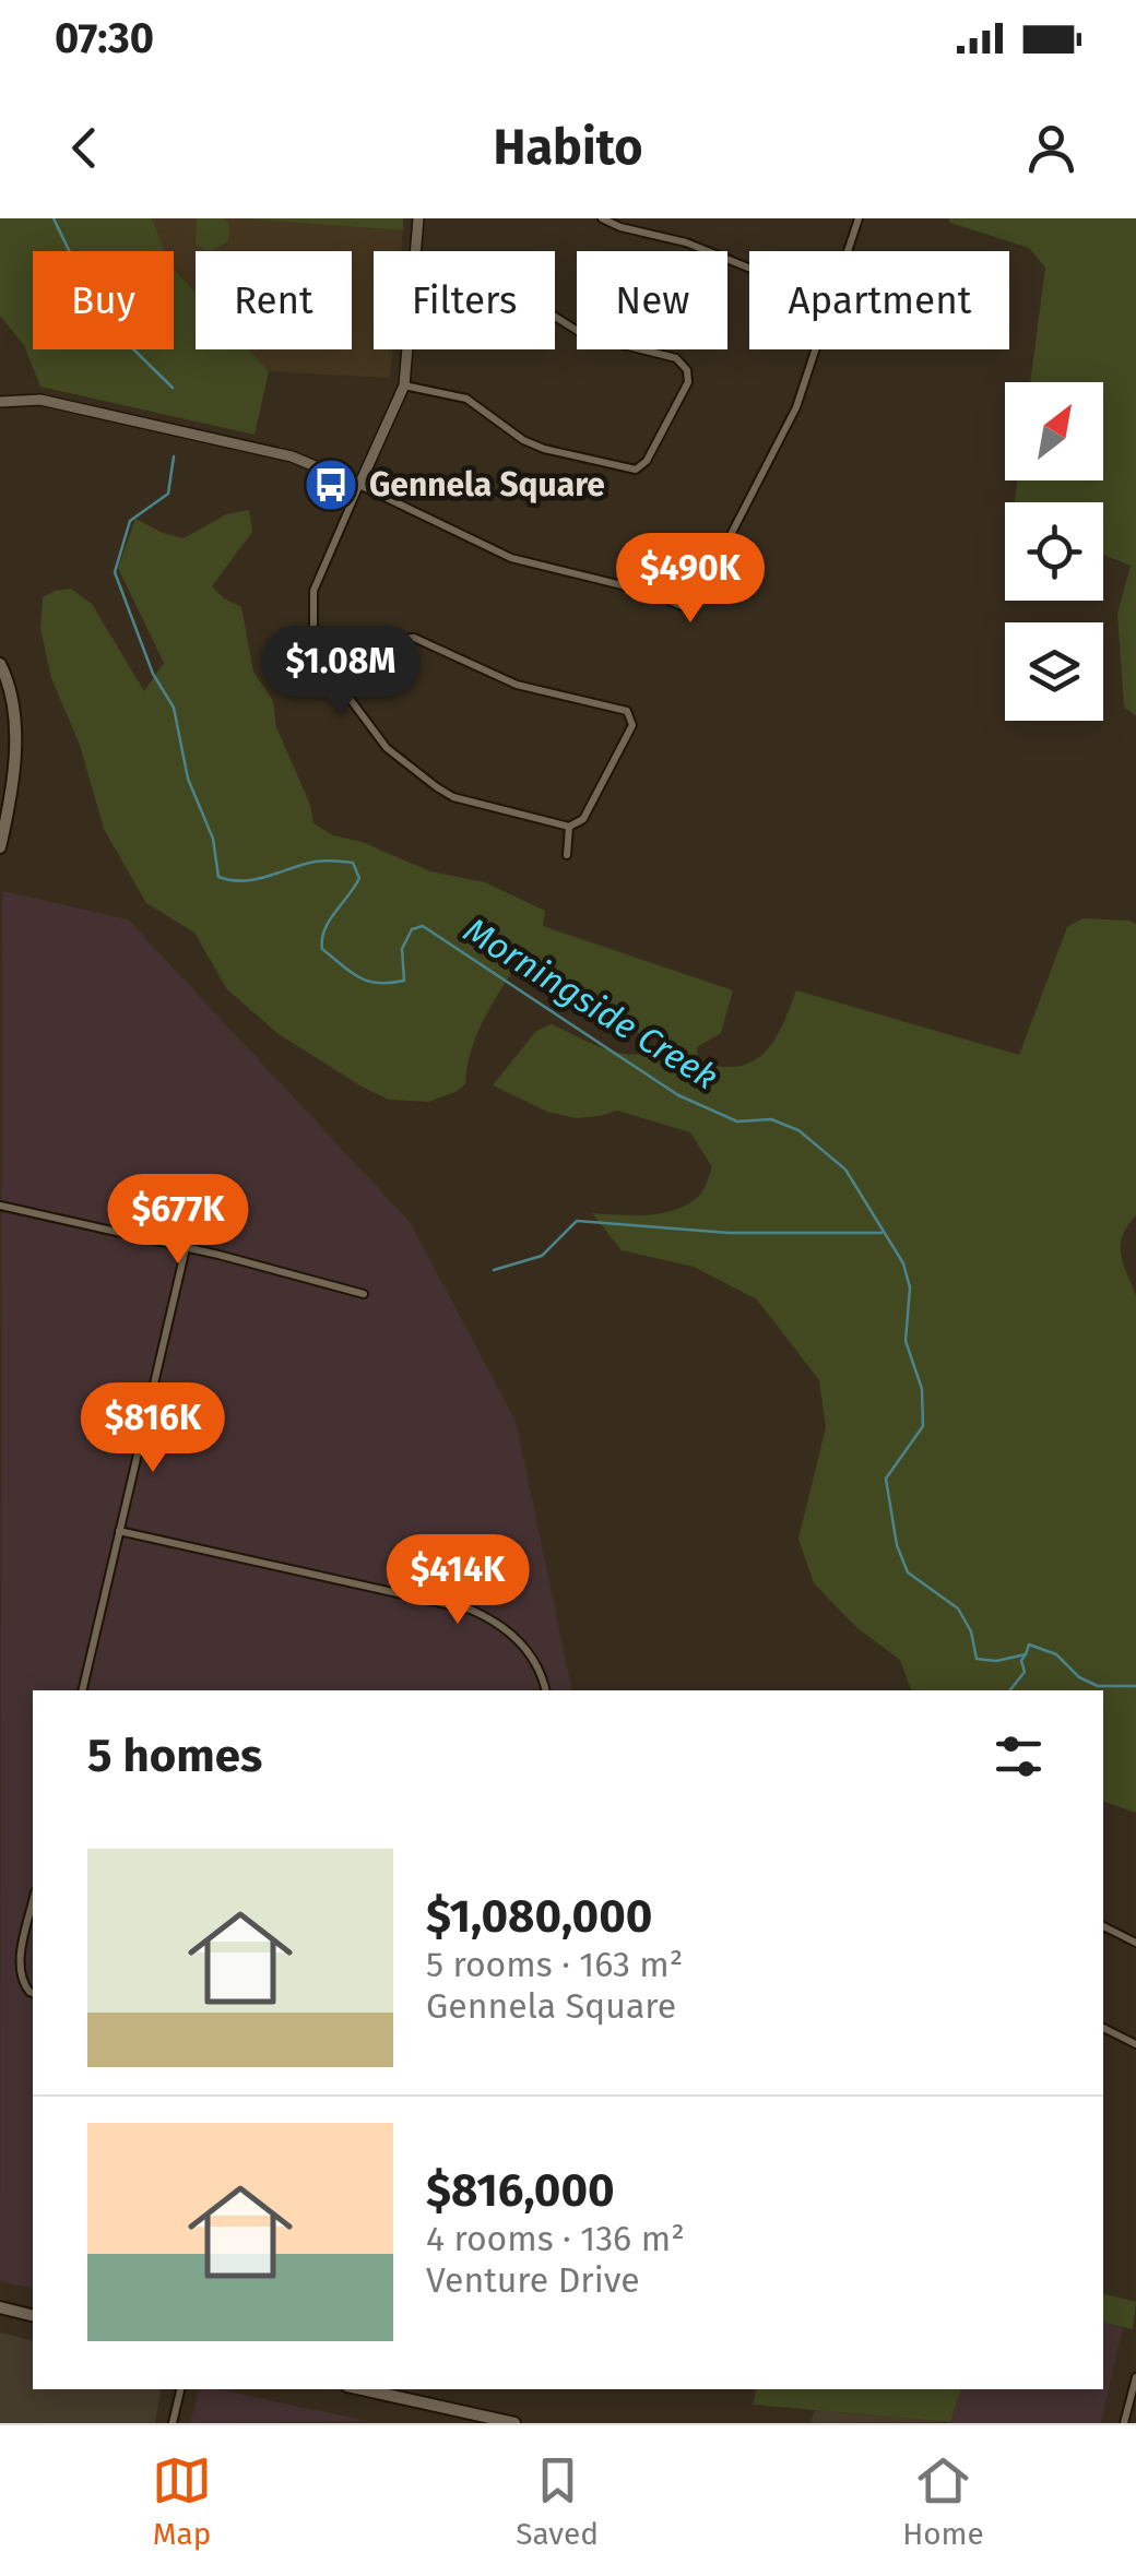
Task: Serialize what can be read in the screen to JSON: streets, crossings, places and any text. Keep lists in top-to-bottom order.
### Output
{
  "water": ["Morningside Creek"],
  "places": {
    "bus stop": ["Gennela Square"]
  },
  "north": "top right",
  "page": {
    "status": "07:30",
    "header": "Habito",
    "chip": [
      "Buy",
      "Rent",
      "Filters",
      "New",
      "Apartment"
    ],
    "price": [
      "$490K",
      "$1.08M",
      "$677K",
      "$816K",
      "$414K"
    ],
    "heading": "5 homes",
    "list": [
      {
        "name": "$1,080,000",
        "note": "5 rooms · 163 m² · Gennela Square"
      },
      {
        "name": "$816,000",
        "note": "4 rooms · 136 m² · Venture Drive"
      }
    ],
    "tabs": ["Map", "Saved", "Home"]
  }
}
